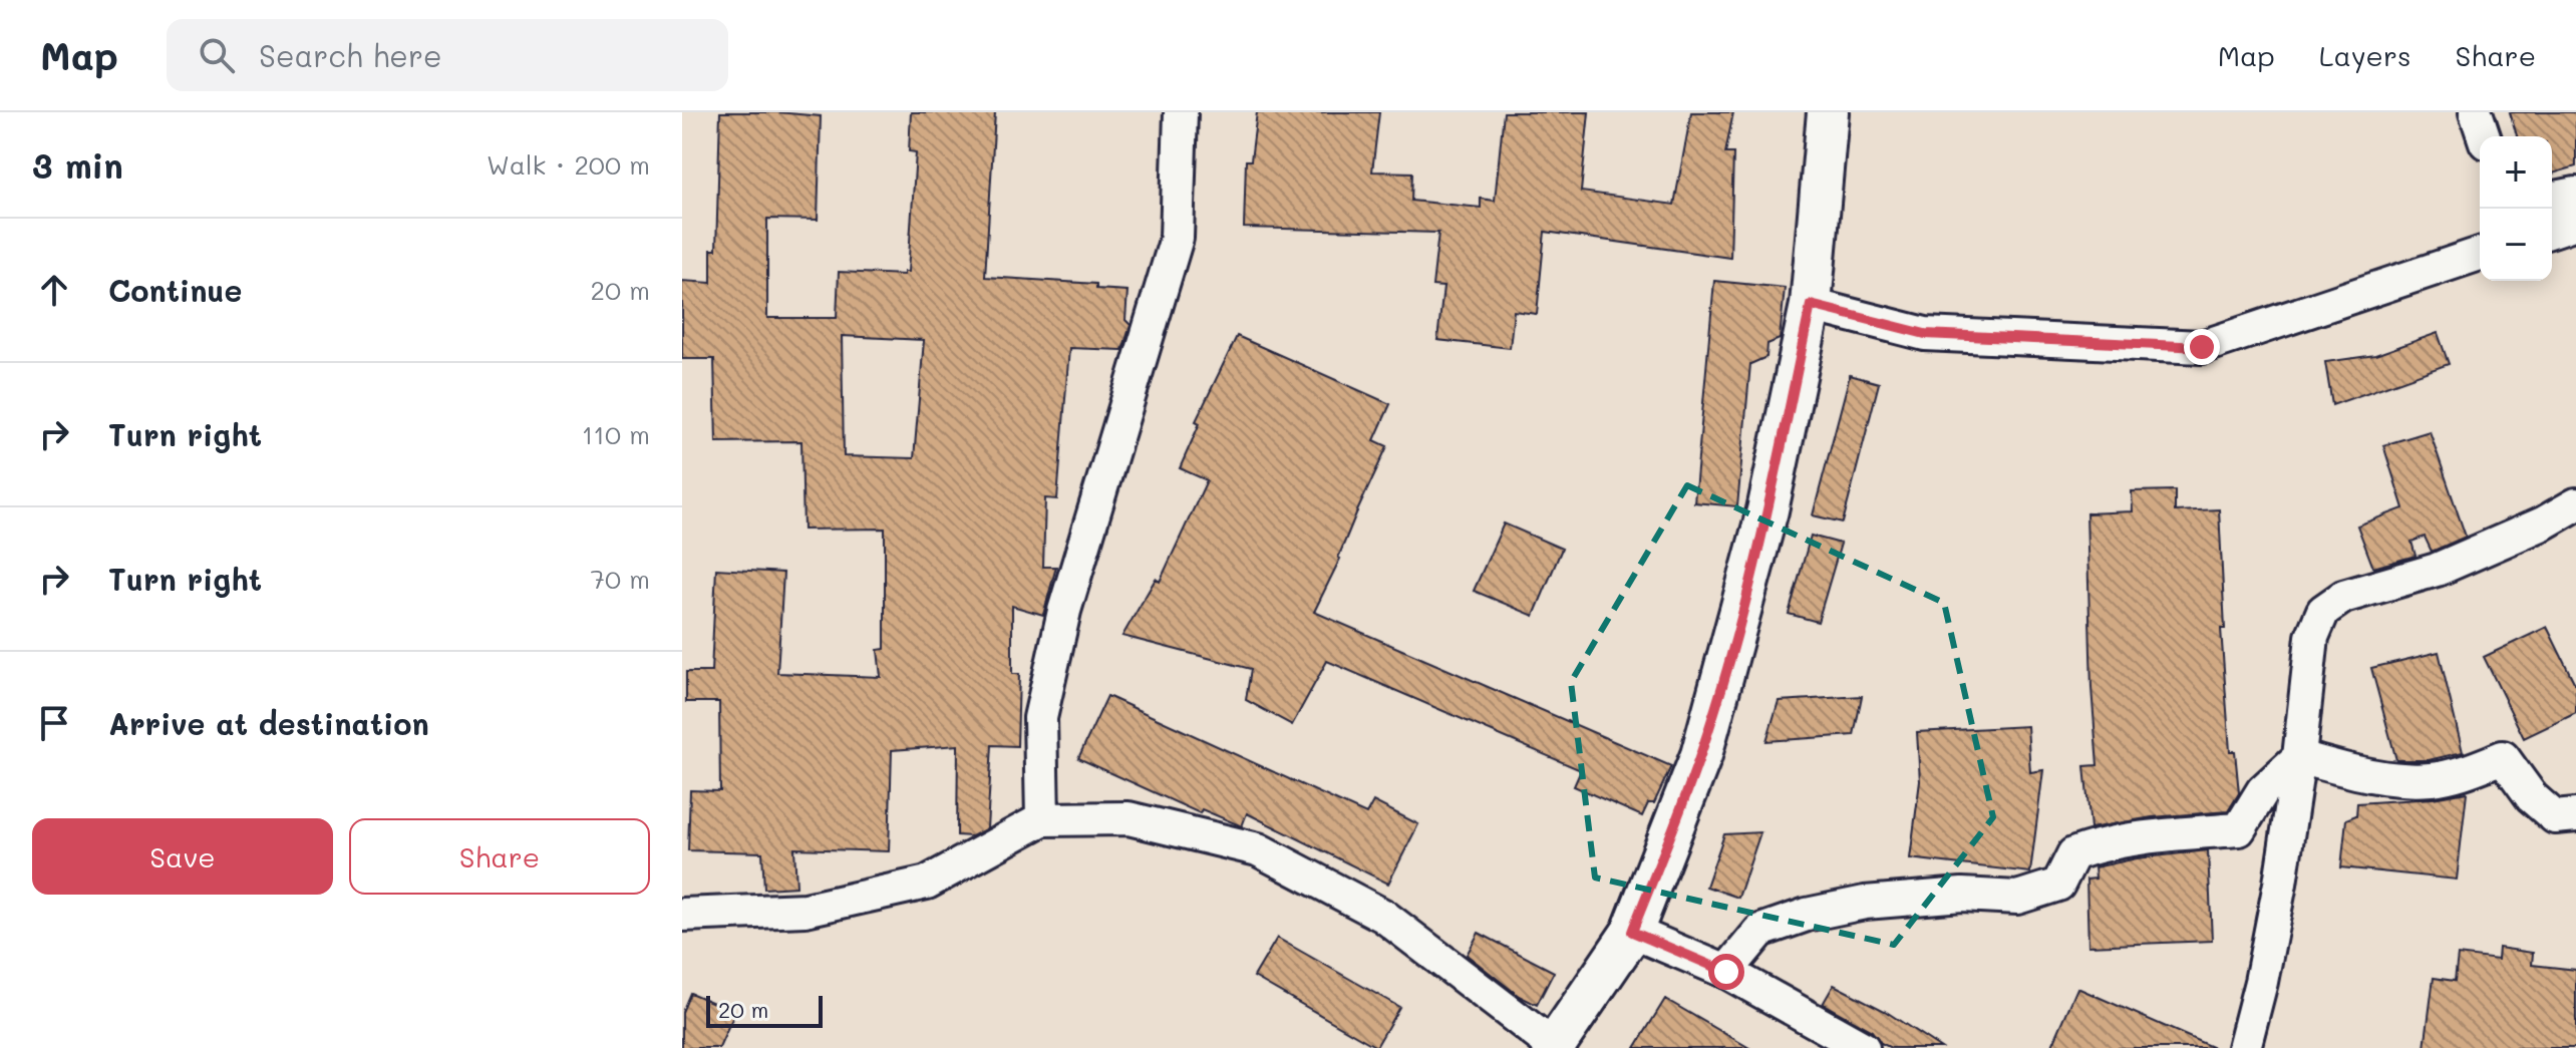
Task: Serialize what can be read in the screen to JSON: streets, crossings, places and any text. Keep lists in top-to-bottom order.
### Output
{
  "scale_bar": "20 m",
  "page": {
    "header": "Map",
    "search": "Search here",
    "nav": ["Map", "Layers", "Share"],
    "heading": ["3 min", "Walk · 200 m"],
    "map_buttons": ["+", "−"],
    "list": [
      ["Continue", "20 m"],
      ["Turn right", "110 m"],
      ["Turn right", "70 m"],
      "Arrive at destination"
    ],
    "buttons": ["Save", "Share"],
    "scale": "20 m"
  }
}
